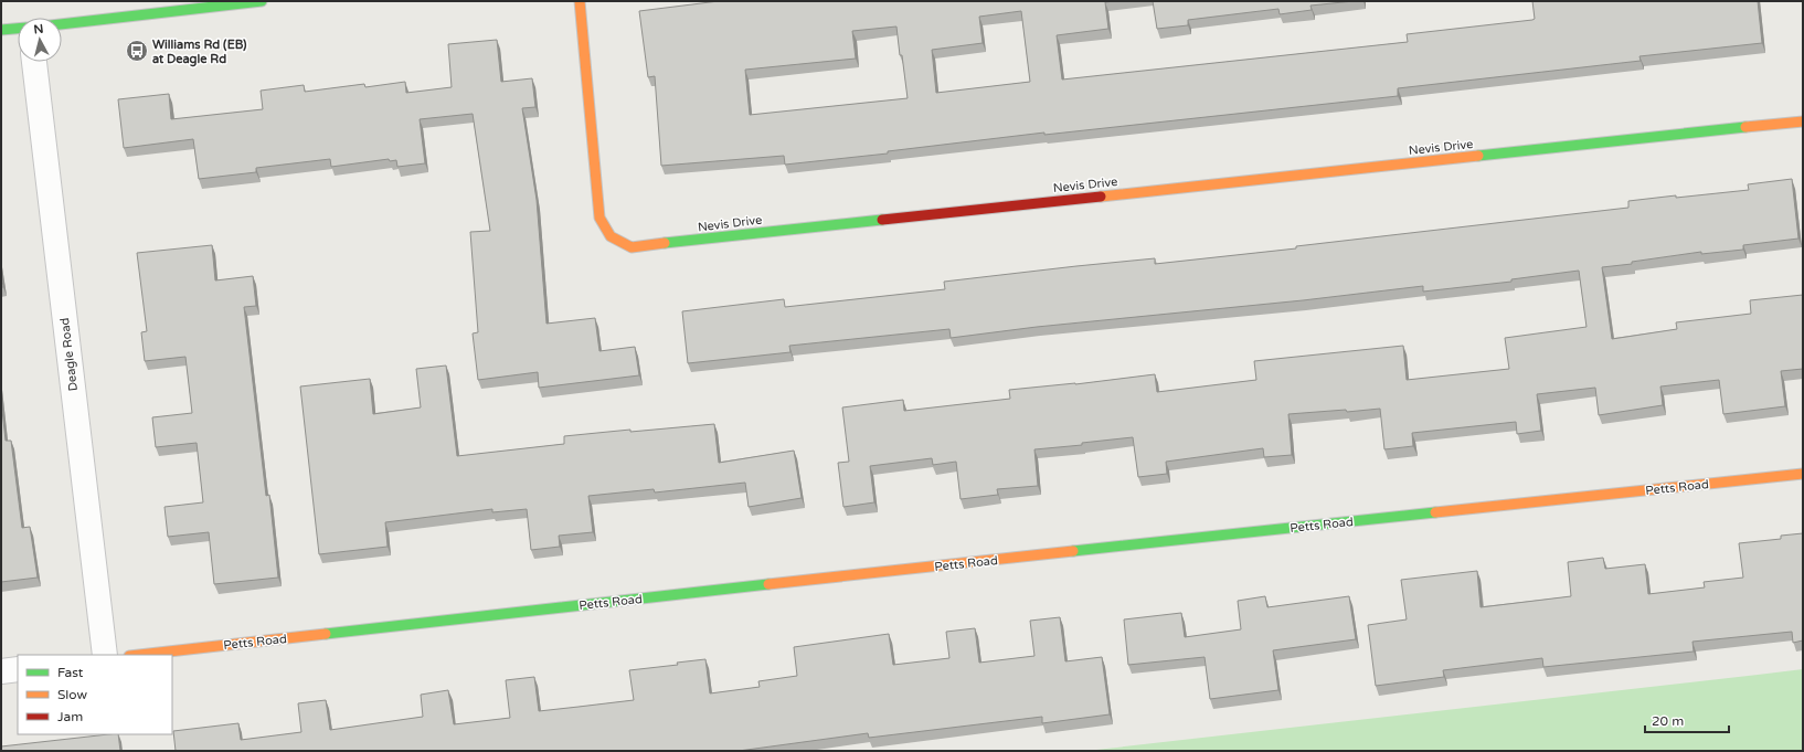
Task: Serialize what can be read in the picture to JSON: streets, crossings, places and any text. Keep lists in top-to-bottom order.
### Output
{
  "streets": {
    "street": ["Nevis Drive", "Deagle Road", "Petts Road"]
  },
  "places": {
    "bus stop": ["Williams Rd (EB) at Deagle Rd"]
  },
  "legend": ["Fast", "Slow", "Jam"],
  "scale_bar": "20 m",
  "north": "top"
}
